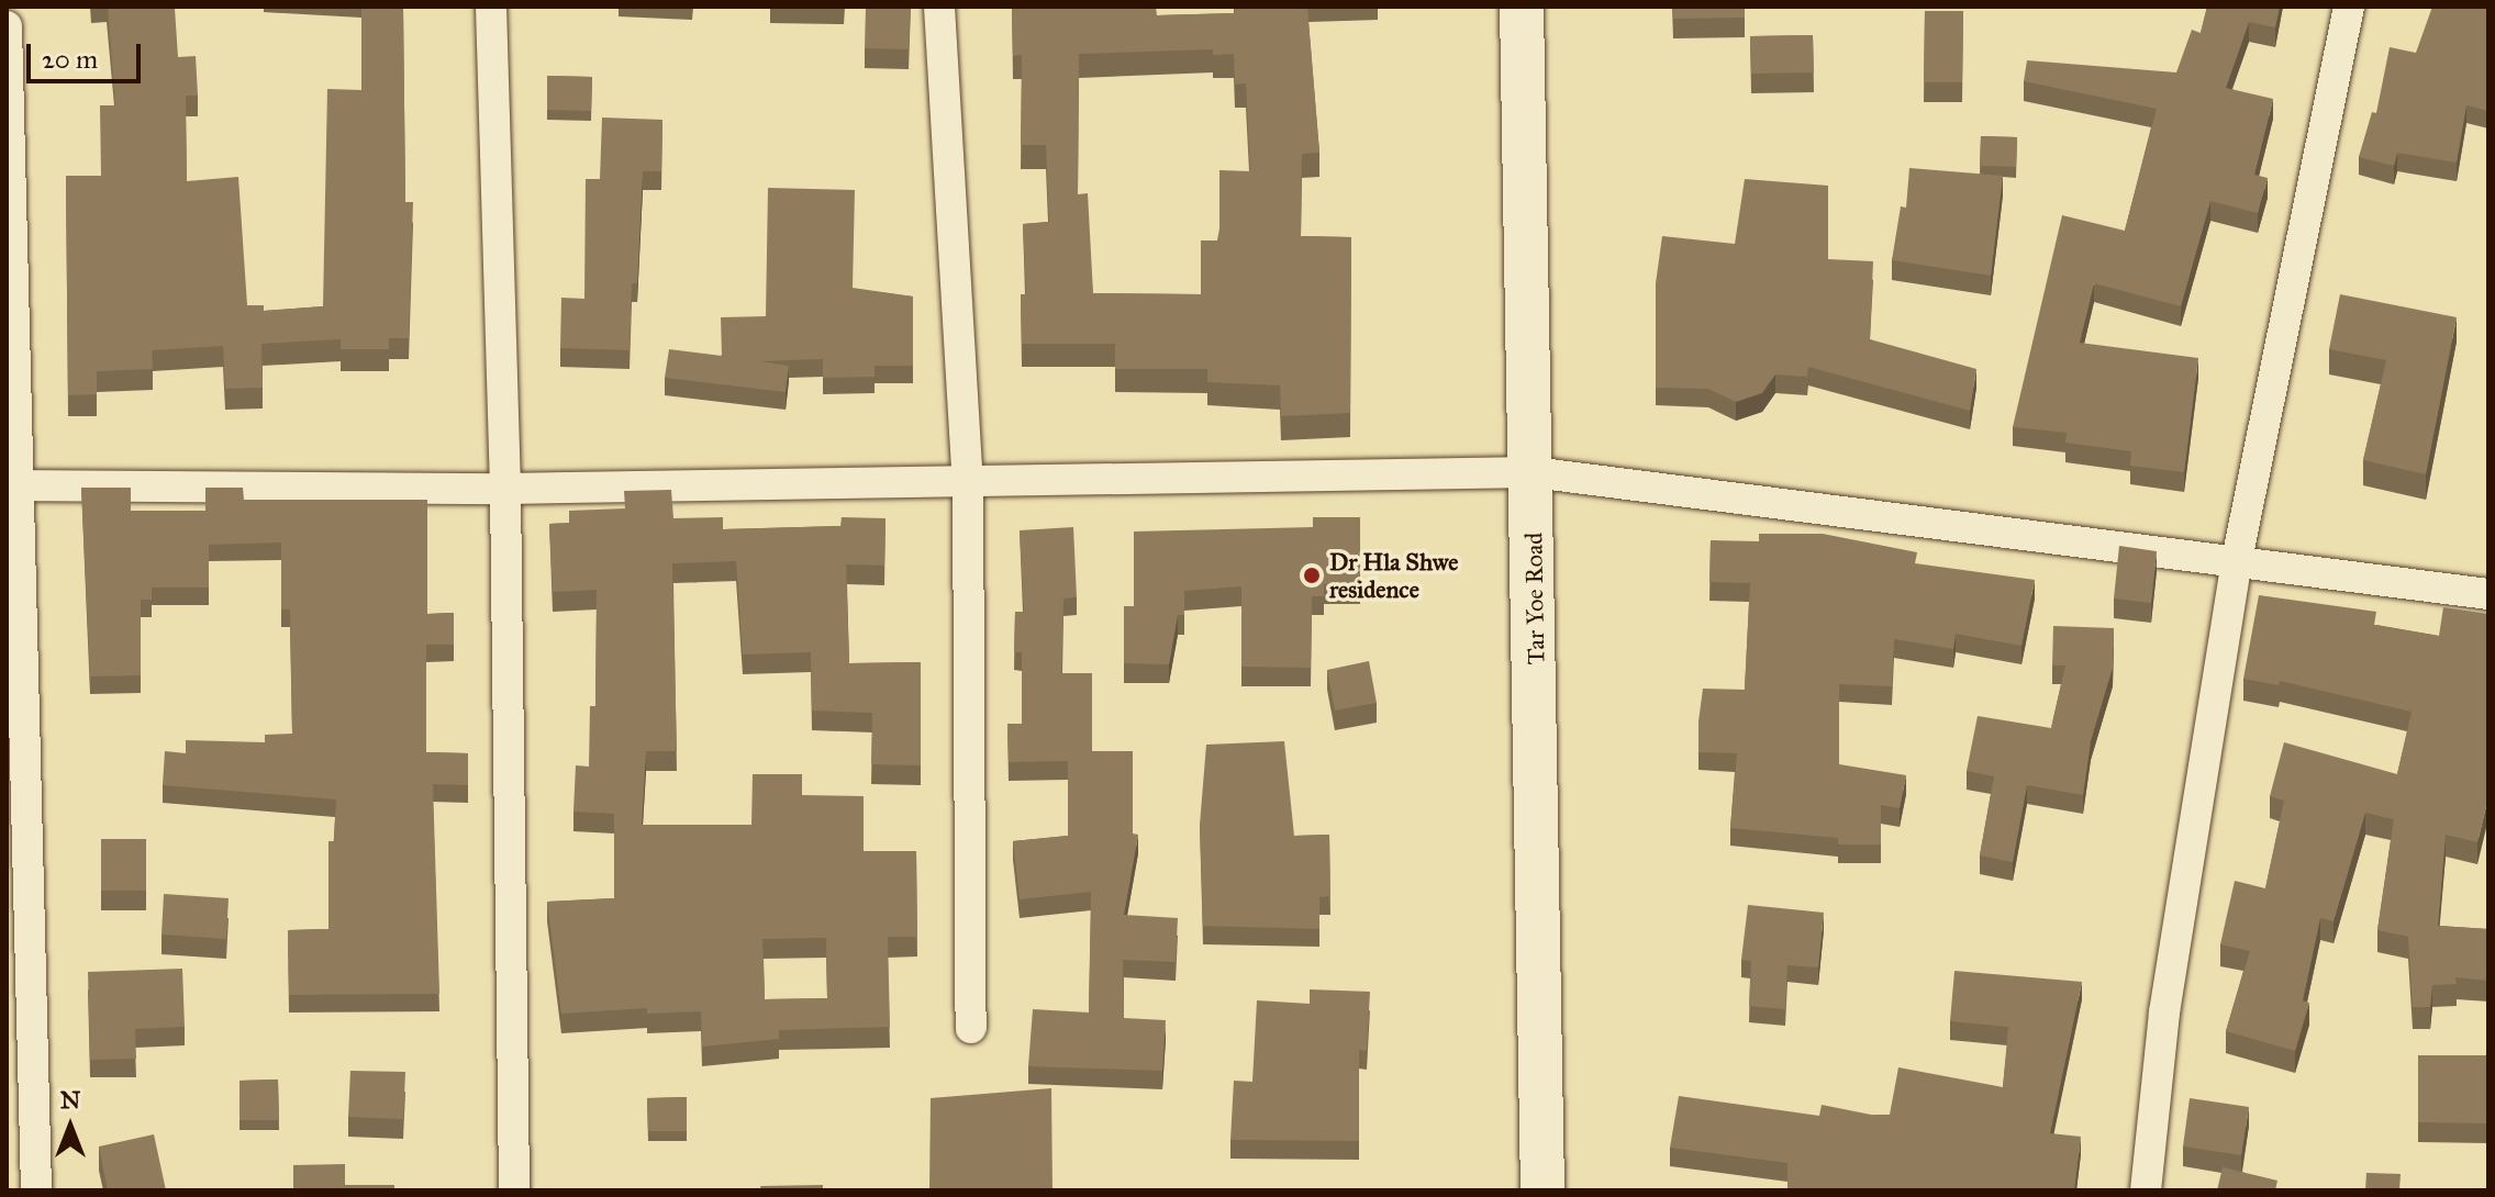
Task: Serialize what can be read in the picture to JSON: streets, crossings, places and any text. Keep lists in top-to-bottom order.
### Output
{
  "streets": {
    "main road": ["Tar Yoe Road"]
  },
  "places": ["Dr Hla Shwe residence"],
  "scale_bar": "20 m",
  "north": "top"
}
